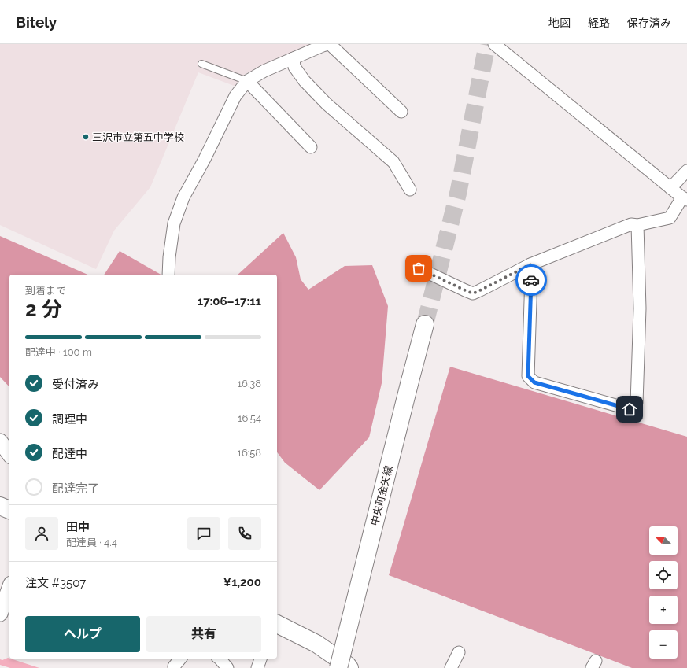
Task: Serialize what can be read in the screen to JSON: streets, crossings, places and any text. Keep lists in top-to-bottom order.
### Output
{
  "streets": {
    "main road": ["中央町金矢線"]
  },
  "places": ["三沢市立第五中学校"],
  "north": "top left",
  "page": {
    "header": "Bitely",
    "nav": ["地図", "経路", "保存済み"],
    "heading": ["2 分", "到着まで", "17:06–17:11"],
    "panel": [
      "田中",
      "配達員 · 4.4",
      "注文 #3507",
      "¥1,200"
    ],
    "bar": "配達中 · 100 m",
    "list": [
      ["受付済み", "16:38"],
      ["調理中", "16:54"],
      ["配達中", "16:58"],
      "配達完了"
    ],
    "map_buttons": ["+", "−"],
    "buttons": ["ヘルプ", "共有"]
  }
}
